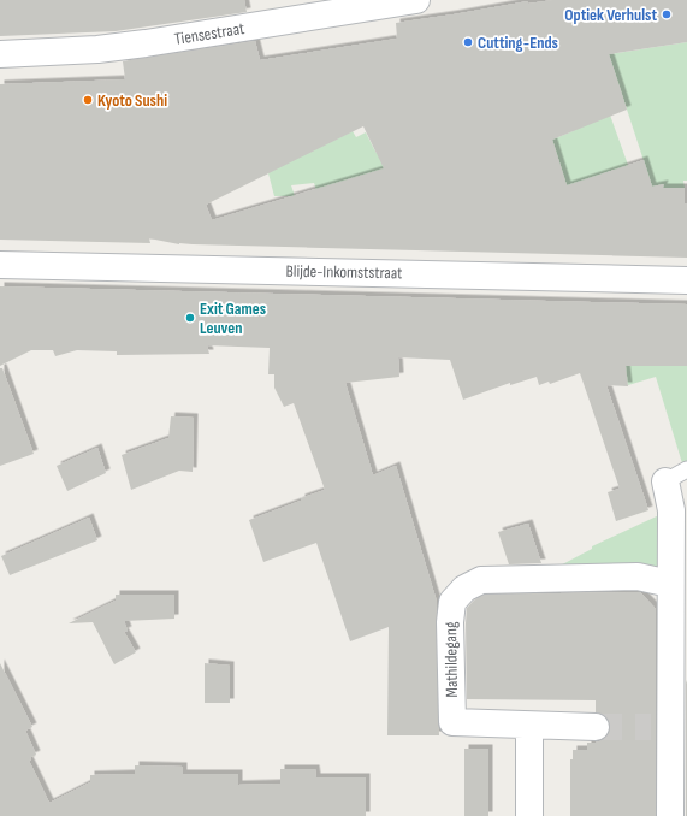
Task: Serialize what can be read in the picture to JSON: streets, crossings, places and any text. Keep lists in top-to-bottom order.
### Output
{
  "streets": {
    "street": ["Tiensestraat", "Blijde-Inkomststraat", "Mathildegang"]
  },
  "places": [
    "Optiek Verhulst",
    "Cutting-Ends",
    "Kyoto Sushi",
    "Exit Games Leuven"
  ]
}
